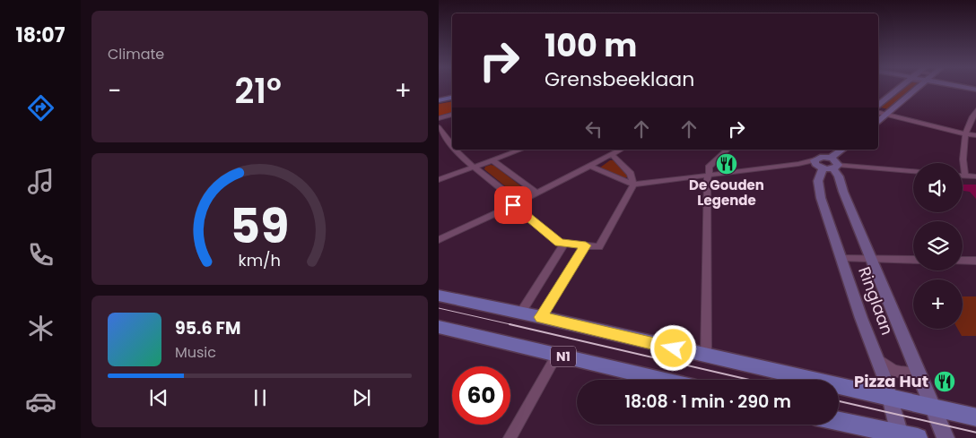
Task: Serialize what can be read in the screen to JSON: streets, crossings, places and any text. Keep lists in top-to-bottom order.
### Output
{
  "streets": {
    "main road": ["N1"],
    "street": ["Ringlaan"]
  },
  "places": {
    "restaurant": ["De Gouden Legende", "Pizza Hut"]
  },
  "page": {
    "tabs": "18:07",
    "tile": "Climate",
    "turn": ["100 m", "Grensbeeklaan"],
    "heat": ["−", "21°", "+"],
    "map_buttons": "+",
    "song": ["95.6 FM", "Music"],
    "limit": "60",
    "trip": "18:08 · 1 min · 290 m",
    "gauge": ["59", "km/h"]
  }
}
